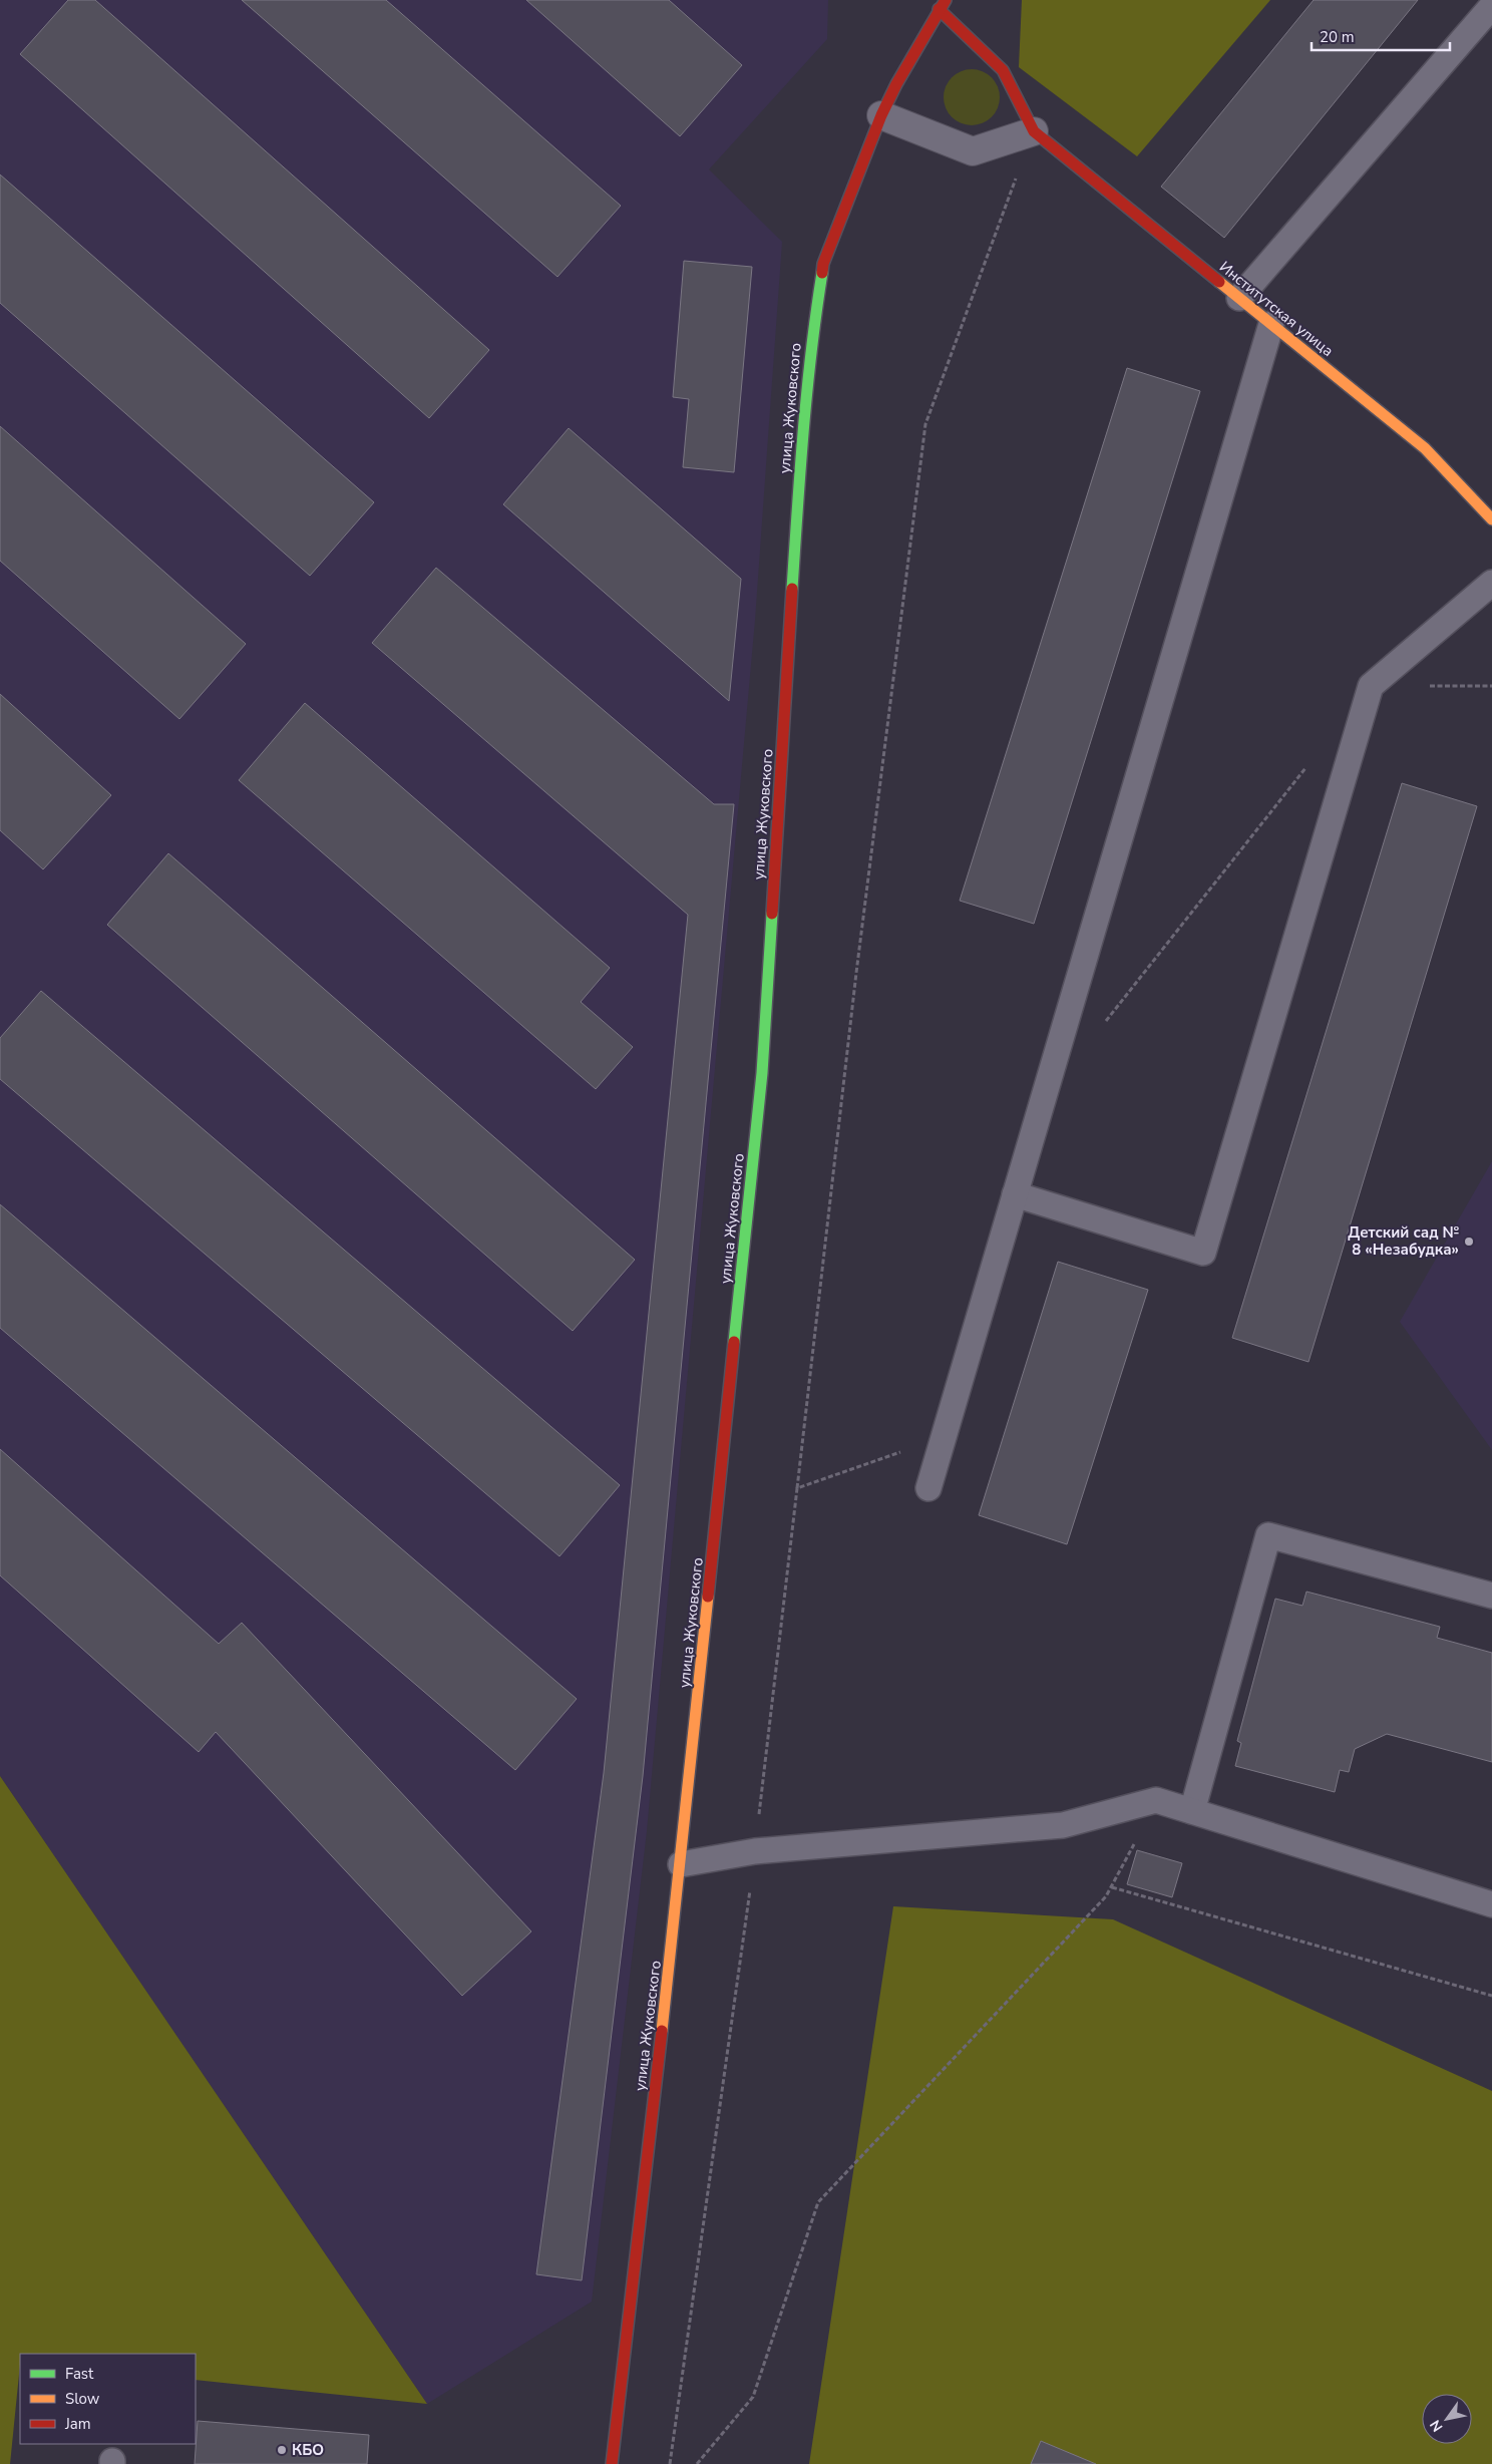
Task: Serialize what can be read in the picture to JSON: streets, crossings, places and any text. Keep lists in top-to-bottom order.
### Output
{
  "streets": {
    "street": ["Институтская улица", "улица Жуковского"]
  },
  "places": ["Детский сад № 8 «Незабудка»", "КБО"],
  "legend": ["Fast", "Slow", "Jam"],
  "scale_bar": "20 m",
  "north": "bottom left"
}
